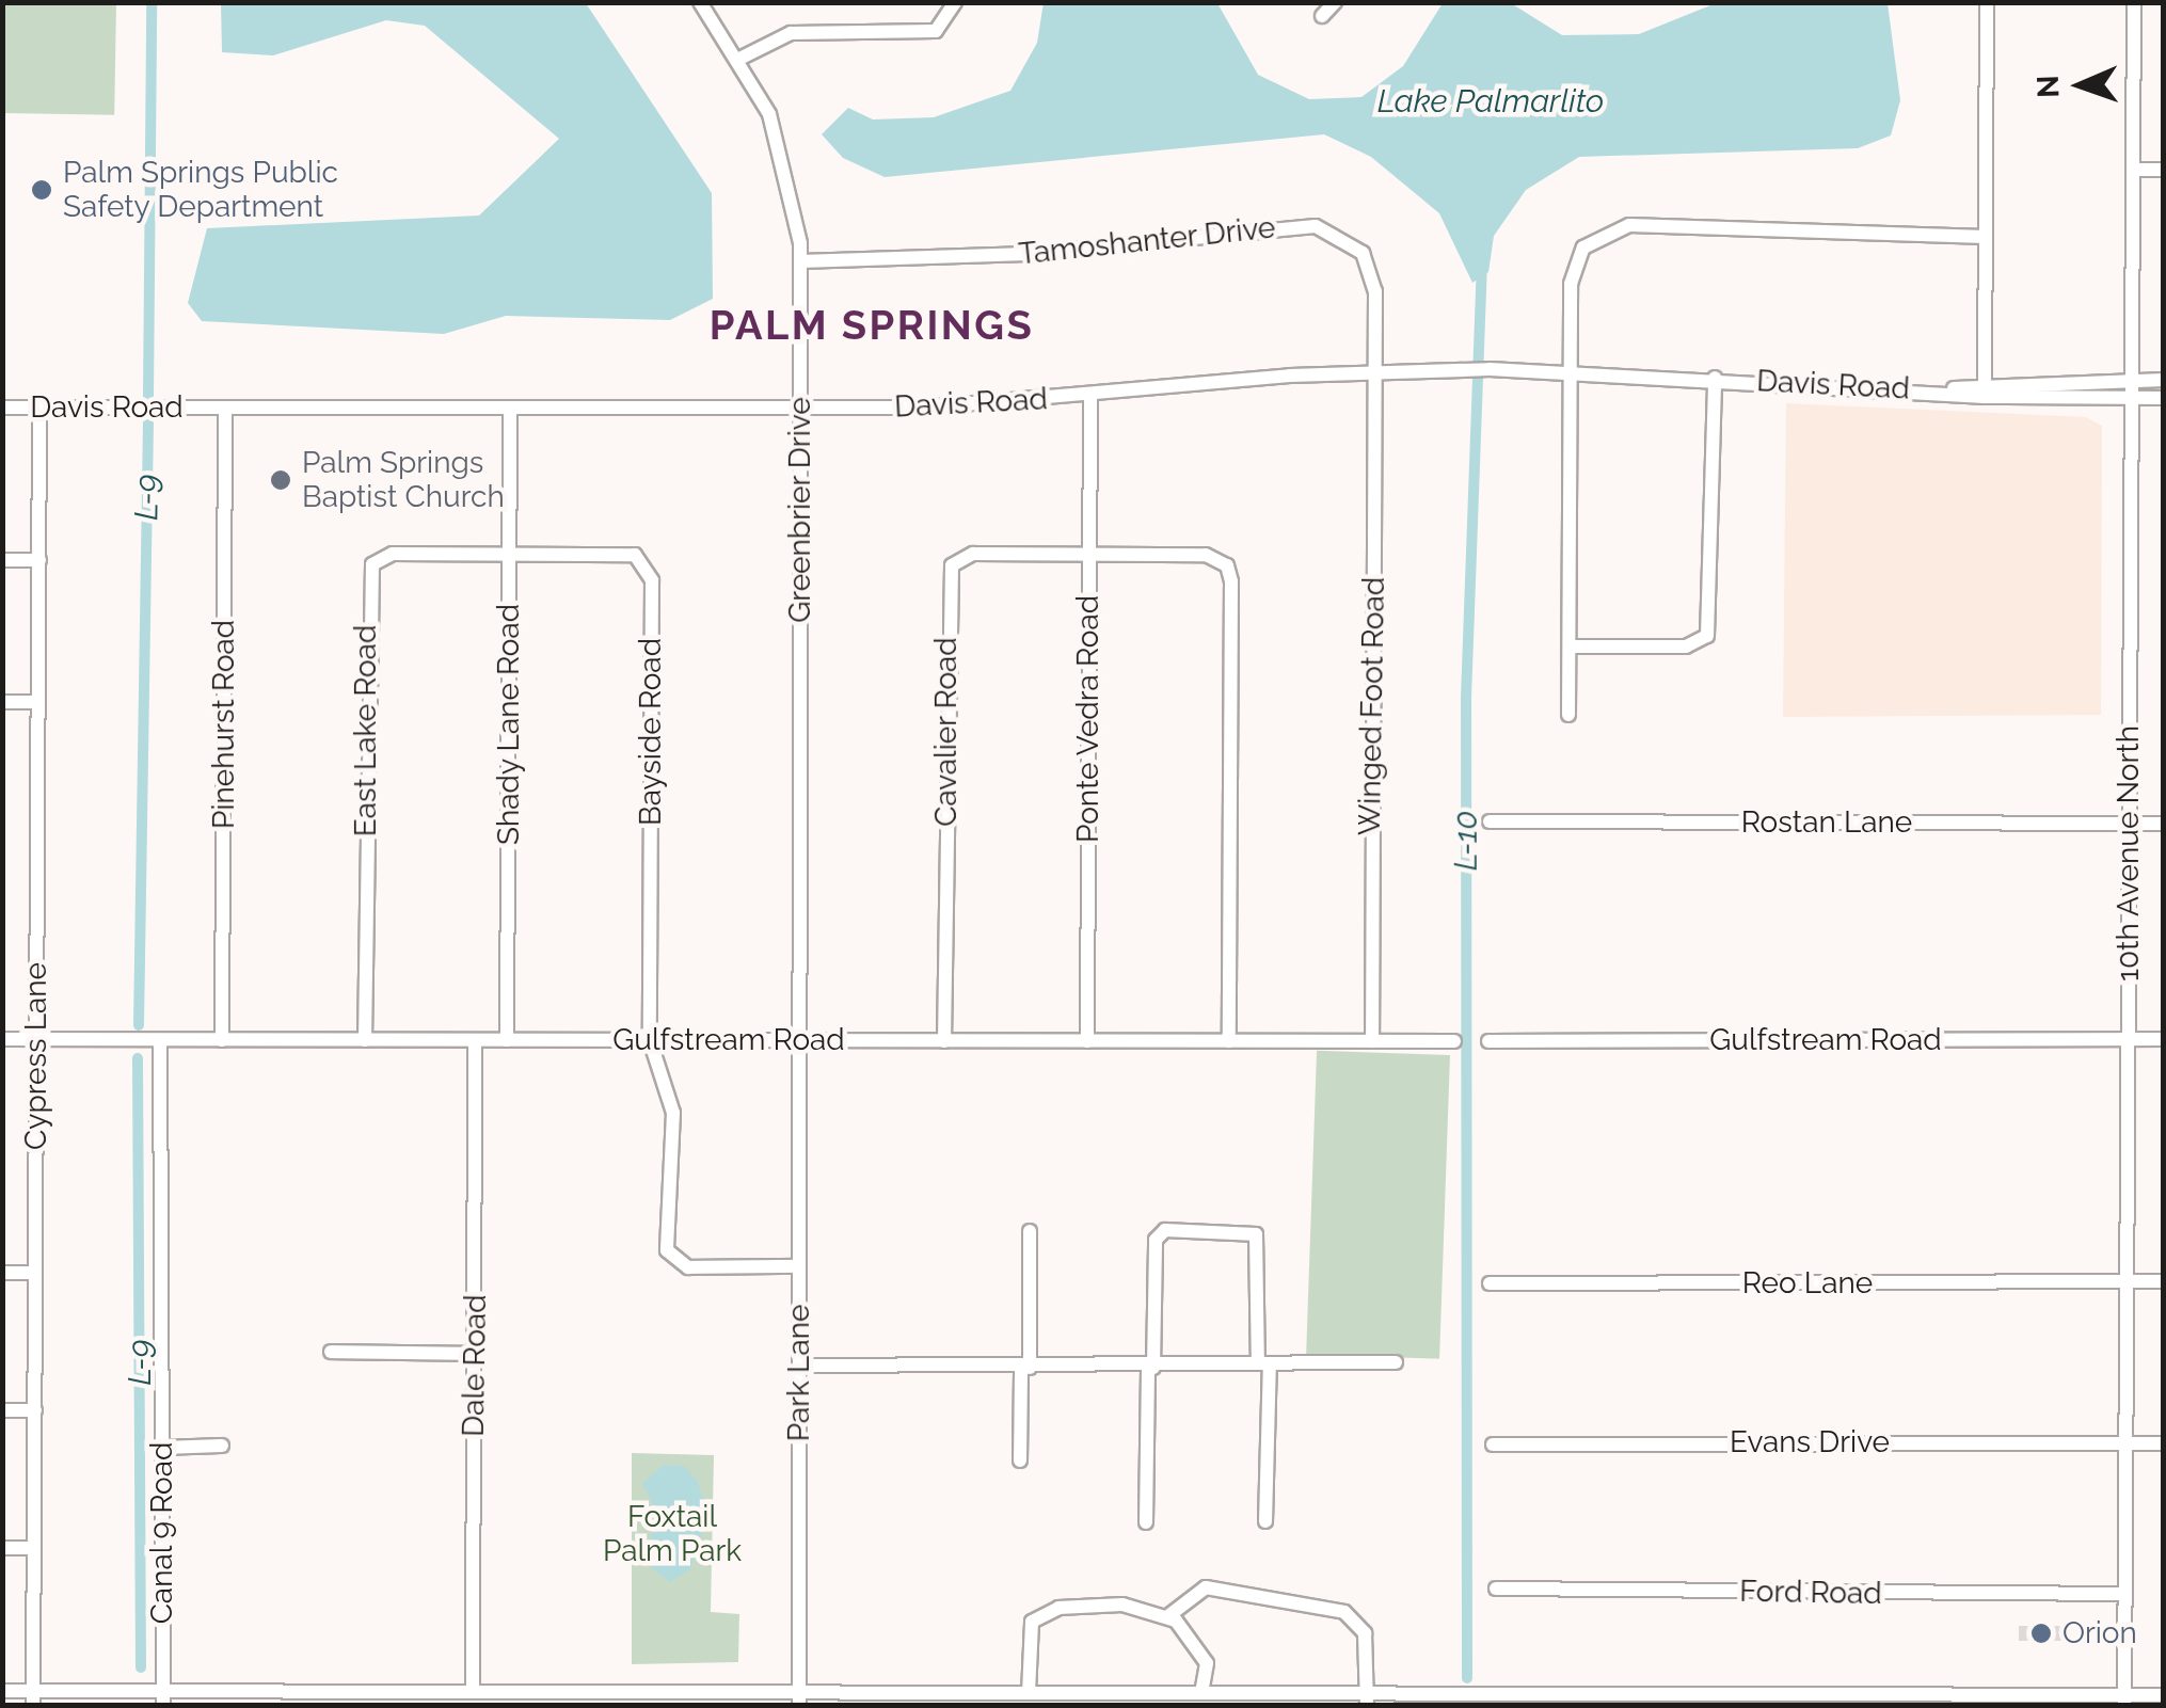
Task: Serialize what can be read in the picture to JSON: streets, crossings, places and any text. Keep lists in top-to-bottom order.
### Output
{
  "streets": {
    "street": [
      "Tamoshanter Drive",
      "Davis Road",
      "Greenbrier Drive",
      "Winged Foot Road",
      "Ponte Vedra Road",
      "Pinehurst Road",
      "Shady Lane Road",
      "East Lake Road",
      "Bayside Road",
      "Cavalier Road",
      "Rostan Lane",
      "10th Avenue North",
      "Gulfstream Road",
      "Cypress Lane",
      "Reo Lane",
      "Dale Road",
      "Park Lane",
      "Evans Drive",
      "Canal 9 Road",
      "Ford Road"
    ]
  },
  "crossings": [
    ["Tamoshanter Drive", "Davis Road"],
    ["Tamoshanter Drive", "Greenbrier Drive"],
    ["Tamoshanter Drive", "Winged Foot Road"],
    ["Davis Road", "Greenbrier Drive"],
    ["Davis Road", "Winged Foot Road"],
    ["Davis Road", "Ponte Vedra Road"],
    ["Davis Road", "Pinehurst Road"],
    ["Davis Road", "Shady Lane Road"],
    ["Davis Road", "10th Avenue North"],
    ["Davis Road", "Cypress Lane"],
    ["Greenbrier Drive", "Gulfstream Road"],
    ["Greenbrier Drive", "Park Lane"],
    ["Winged Foot Road", "Gulfstream Road"],
    ["Ponte Vedra Road", "Cavalier Road"],
    ["Ponte Vedra Road", "Gulfstream Road"],
    ["Pinehurst Road", "Gulfstream Road"],
    ["Shady Lane Road", "East Lake Road"],
    ["Shady Lane Road", "Bayside Road"],
    ["Shady Lane Road", "Gulfstream Road"],
    ["East Lake Road", "Bayside Road"],
    ["East Lake Road", "Gulfstream Road"],
    ["Bayside Road", "Gulfstream Road"],
    ["Cavalier Road", "Gulfstream Road"],
    ["Rostan Lane", "10th Avenue North"],
    ["10th Avenue North", "Gulfstream Road"],
    ["10th Avenue North", "Reo Lane"],
    ["10th Avenue North", "Evans Drive"],
    ["10th Avenue North", "Ford Road"],
    ["Gulfstream Road", "Cypress Lane"],
    ["Gulfstream Road", "Dale Road"],
    ["Gulfstream Road", "Park Lane"],
    ["Gulfstream Road", "Canal 9 Road"]
  ],
  "districts": ["PALM SPRINGS"],
  "water": ["Lake Palmarlito", "L-9", "L-10"],
  "parks": ["Foxtail Palm Park"],
  "places": ["Palm Springs Public Safety Department", "Palm Springs Baptist Church", "Orion"],
  "north": "left"
}
